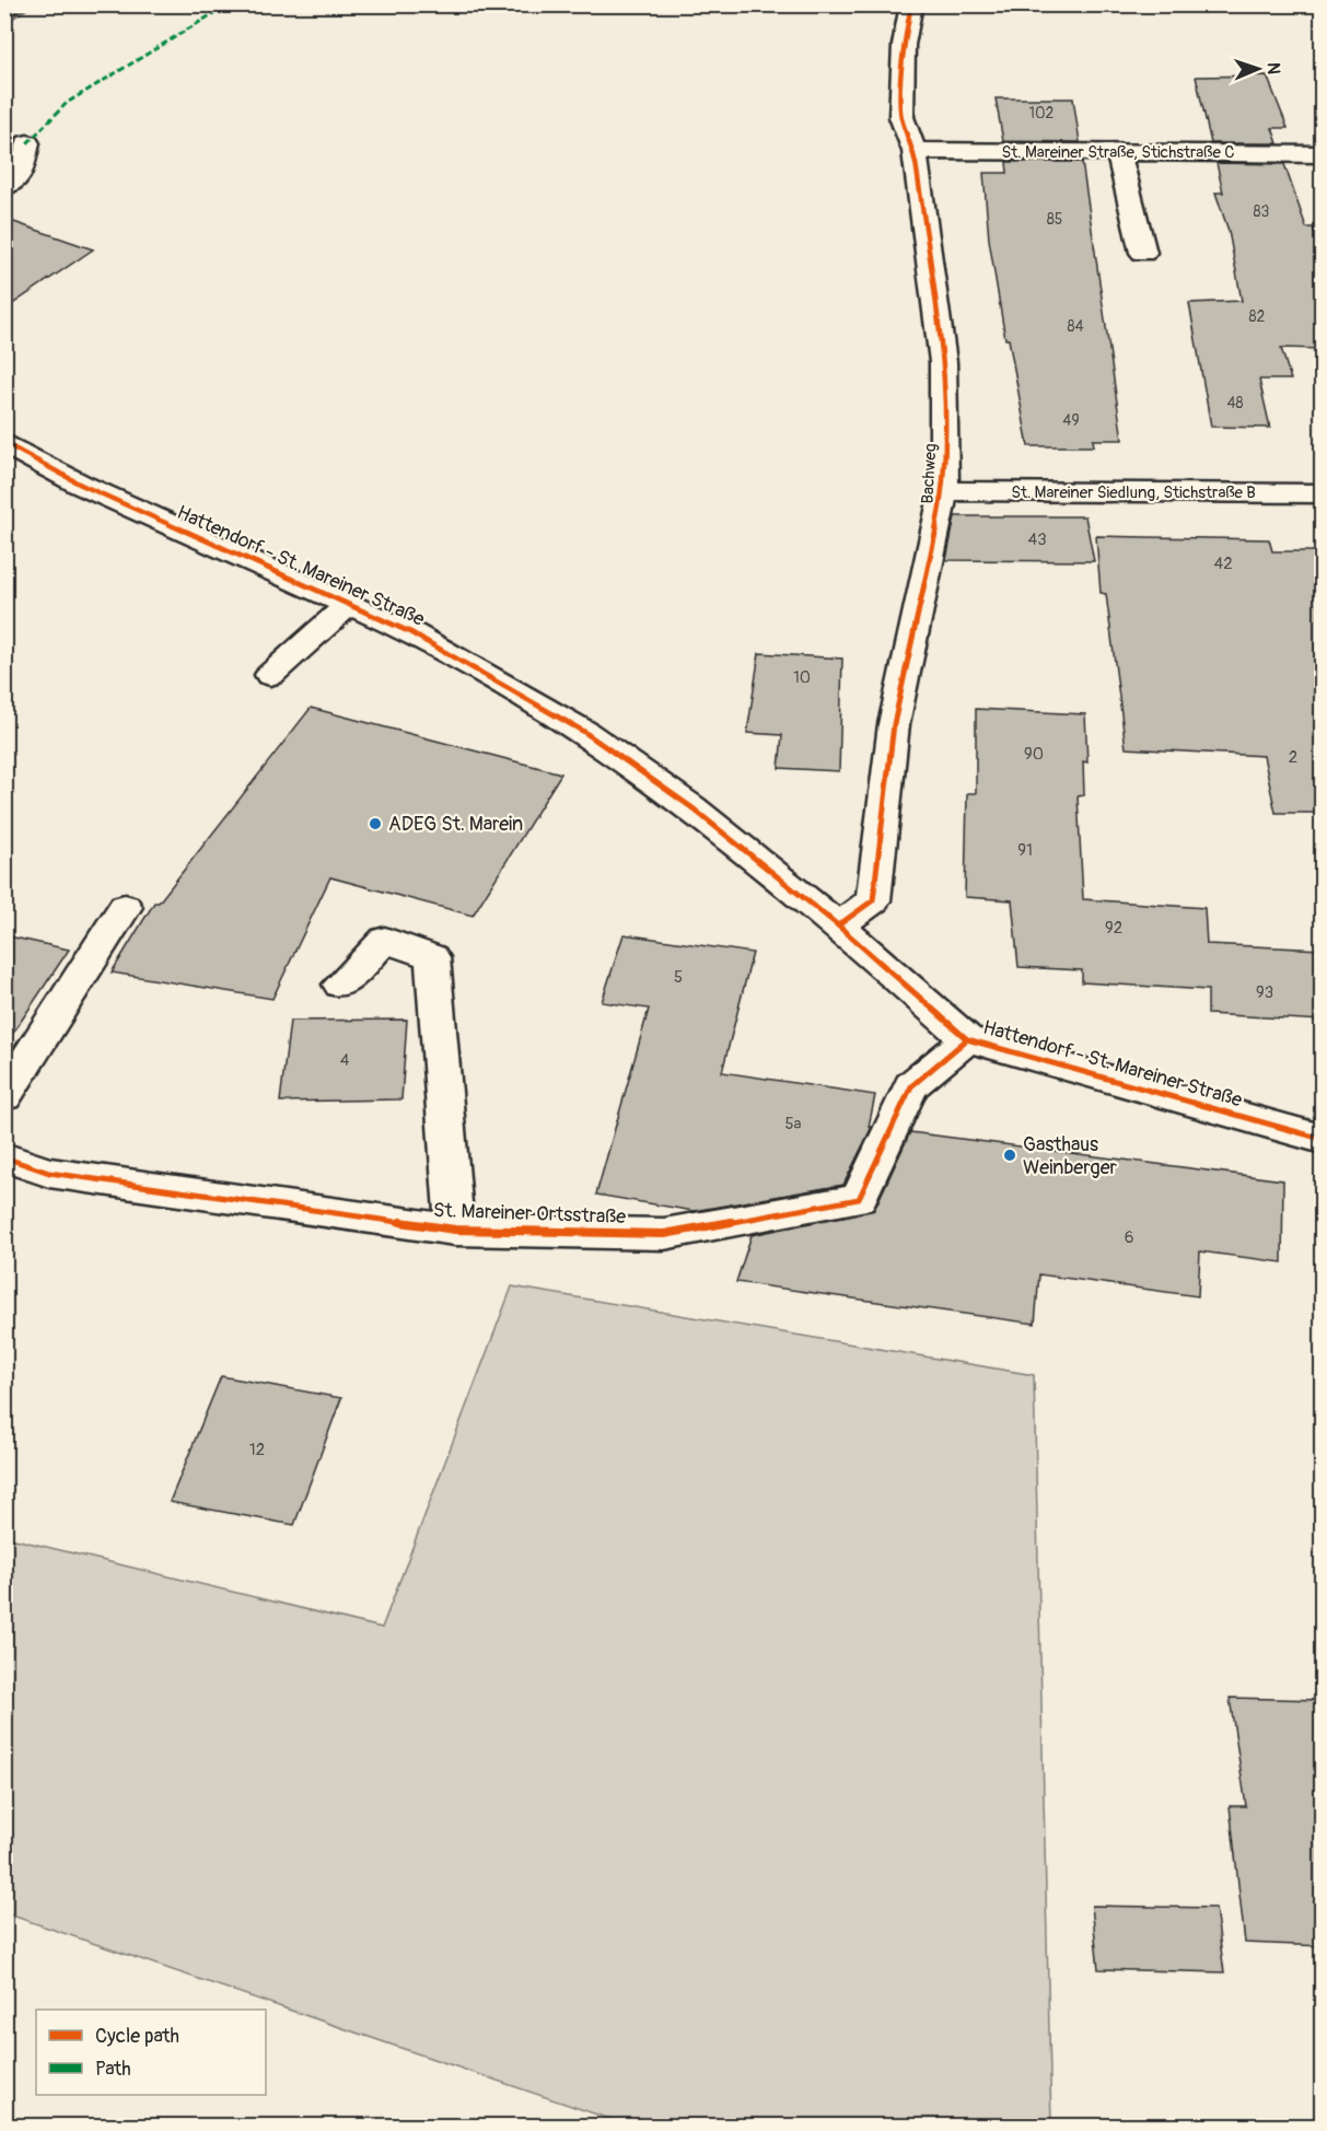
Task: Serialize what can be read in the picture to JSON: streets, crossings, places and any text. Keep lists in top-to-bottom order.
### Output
{
  "streets": {
    "street": [
      "St. Mareiner Straße, Stichstraße C",
      "Bachweg",
      "St. Mareiner Siedlung, Stichstraße B",
      "Hattendorf - St. Mareiner Straße",
      "St. Mareiner Ortsstraße"
    ]
  },
  "crossings": [
    ["St. Mareiner Straße, Stichstraße C", "Bachweg"],
    ["Bachweg", "St. Mareiner Siedlung, Stichstraße B"],
    ["Bachweg", "Hattendorf - St. Mareiner Straße"],
    ["Hattendorf - St. Mareiner Straße", "St. Mareiner Ortsstraße"]
  ],
  "places": ["ADEG St. Marein", "Gasthaus Weinberger"],
  "house_numbers": [
    "102",
    "83",
    "85",
    "82",
    "84",
    "48",
    "49",
    "43",
    "42",
    "10",
    "90",
    "2",
    "91",
    "92",
    "5",
    "93",
    "4",
    "5a",
    "6",
    "12"
  ],
  "legend": ["Cycle path", "Path"],
  "north": "right"
}
